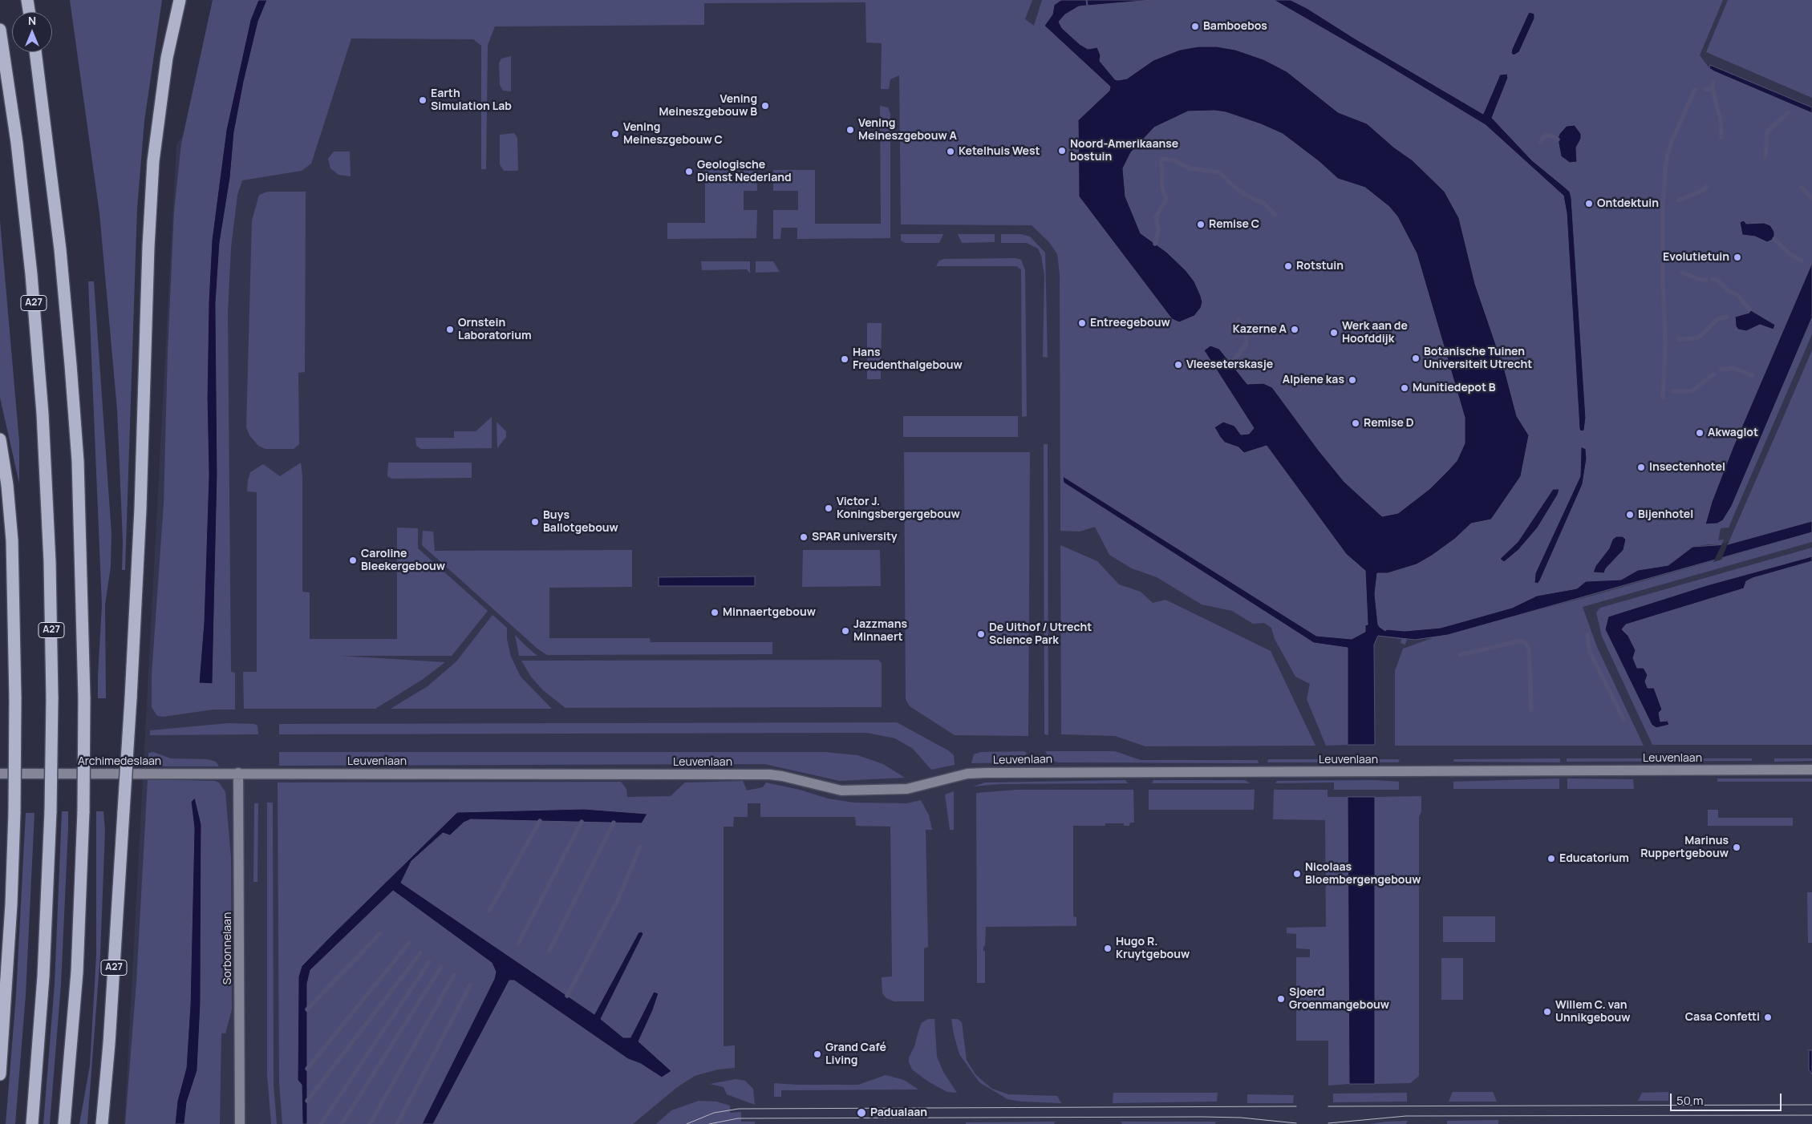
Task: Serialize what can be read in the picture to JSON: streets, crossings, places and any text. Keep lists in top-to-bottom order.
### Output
{
  "streets": {
    "highway": ["A27"],
    "main road": ["Leuvenlaan", "Archimedeslaan", "Sorbonnelaan"]
  },
  "crossings": [
    ["Leuvenlaan", "Archimedeslaan"],
    ["Leuvenlaan", "Sorbonnelaan"],
    ["Archimedeslaan", "Sorbonnelaan"]
  ],
  "places": [
    "Bamboebos",
    "Earth Simulation Lab",
    "Vening Meineszgebouw B",
    "Vening Meineszgebouw A",
    "Vening Meineszgebouw C",
    "Noord-Amerikaanse bostuin",
    "Ketelhuis West",
    "Geologische Dienst Nederland",
    "Ontdektuin",
    "Remise C",
    "Evolutietuin",
    "Rotstuin",
    "Entreegebouw",
    "Ornstein Laboratorium",
    "Kazerne A",
    "Werk aan de Hoofddijk",
    "Botanische Tuinen Universiteit Utrecht",
    "Hans Freudenthalgebouw",
    "Vleeseterskasje",
    "Alpiene kas",
    "Munitiedepot B",
    "Remise D",
    "Akwaglot",
    "Insectenhotel",
    "Victor J. Koningsbergergebouw",
    "Bijenhotel",
    "Buys Ballotgebouw",
    "SPAR university",
    "Caroline Bleekergebouw",
    "Minnaertgebouw",
    "Jazzmans Minnaert",
    "De Uithof / Utrecht Science Park",
    "Marinus Ruppertgebouw",
    "Educatorium",
    "Nicolaas Bloembergengebouw",
    "Hugo R. Kruytgebouw",
    "Sjoerd Groenmangebouw",
    "Willem C. van Unnikgebouw",
    "Casa Confetti",
    "Grand Café Living",
    "Padualaan"
  ],
  "scale_bar": "50 m",
  "north": "top"
}
